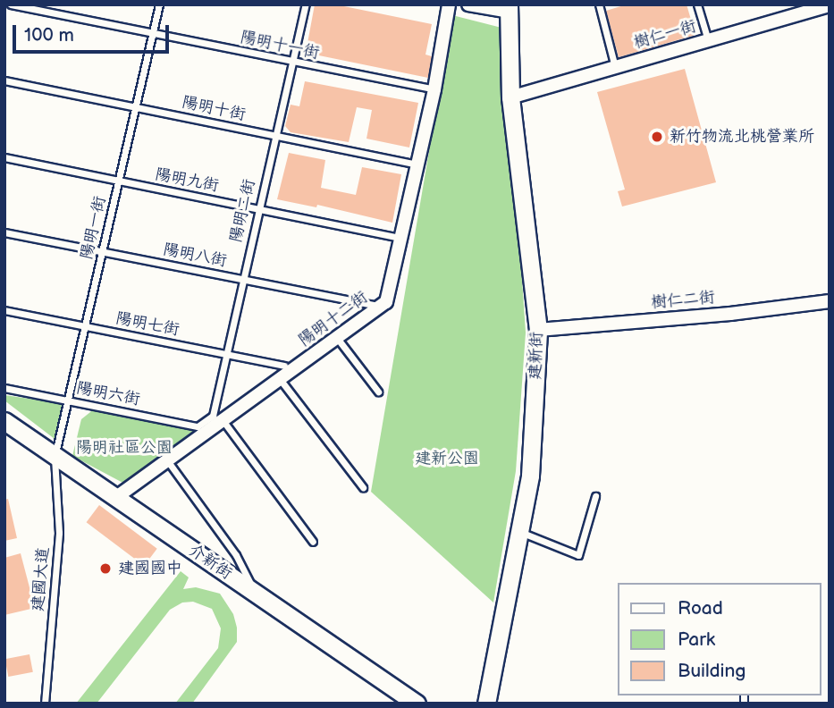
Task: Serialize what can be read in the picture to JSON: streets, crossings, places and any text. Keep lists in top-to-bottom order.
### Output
{
  "streets": {
    "street": [
      "樹仁一街",
      "樹仁二街",
      "陽明十二街",
      "建新街",
      "介新街"
    ],
    "lane": [
      "陽明十一街",
      "陽明十街",
      "陽明九街",
      "陽明二街",
      "陽明一街",
      "陽明八街",
      "陽明七街",
      "陽明六街",
      "建國大道"
    ]
  },
  "crossings": [
    ["樹仁一街", "建新街"],
    ["陽明十一街", "陽明二街"],
    ["陽明十一街", "陽明一街"],
    ["陽明十一街", "陽明十二街"],
    ["陽明十街", "陽明二街"],
    ["陽明十街", "陽明一街"],
    ["陽明十街", "陽明十二街"],
    ["陽明九街", "陽明二街"],
    ["陽明九街", "陽明一街"],
    ["陽明九街", "陽明十二街"],
    ["陽明二街", "陽明八街"],
    ["陽明二街", "陽明七街"],
    ["陽明二街", "陽明六街"],
    ["陽明一街", "陽明八街"],
    ["陽明一街", "陽明七街"],
    ["陽明一街", "陽明六街"],
    ["陽明一街", "介新街"],
    ["陽明一街", "建國大道"],
    ["陽明八街", "陽明十二街"],
    ["樹仁二街", "建新街"],
    ["陽明十二街", "陽明七街"],
    ["陽明十二街", "介新街"],
    ["介新街", "建國大道"]
  ],
  "parks": ["陽明社區公園", "建新公園"],
  "places": ["新竹物流北桃營業所", "建國國中"],
  "legend": ["Road", "Park", "Building"],
  "scale_bar": "100 m"
}
